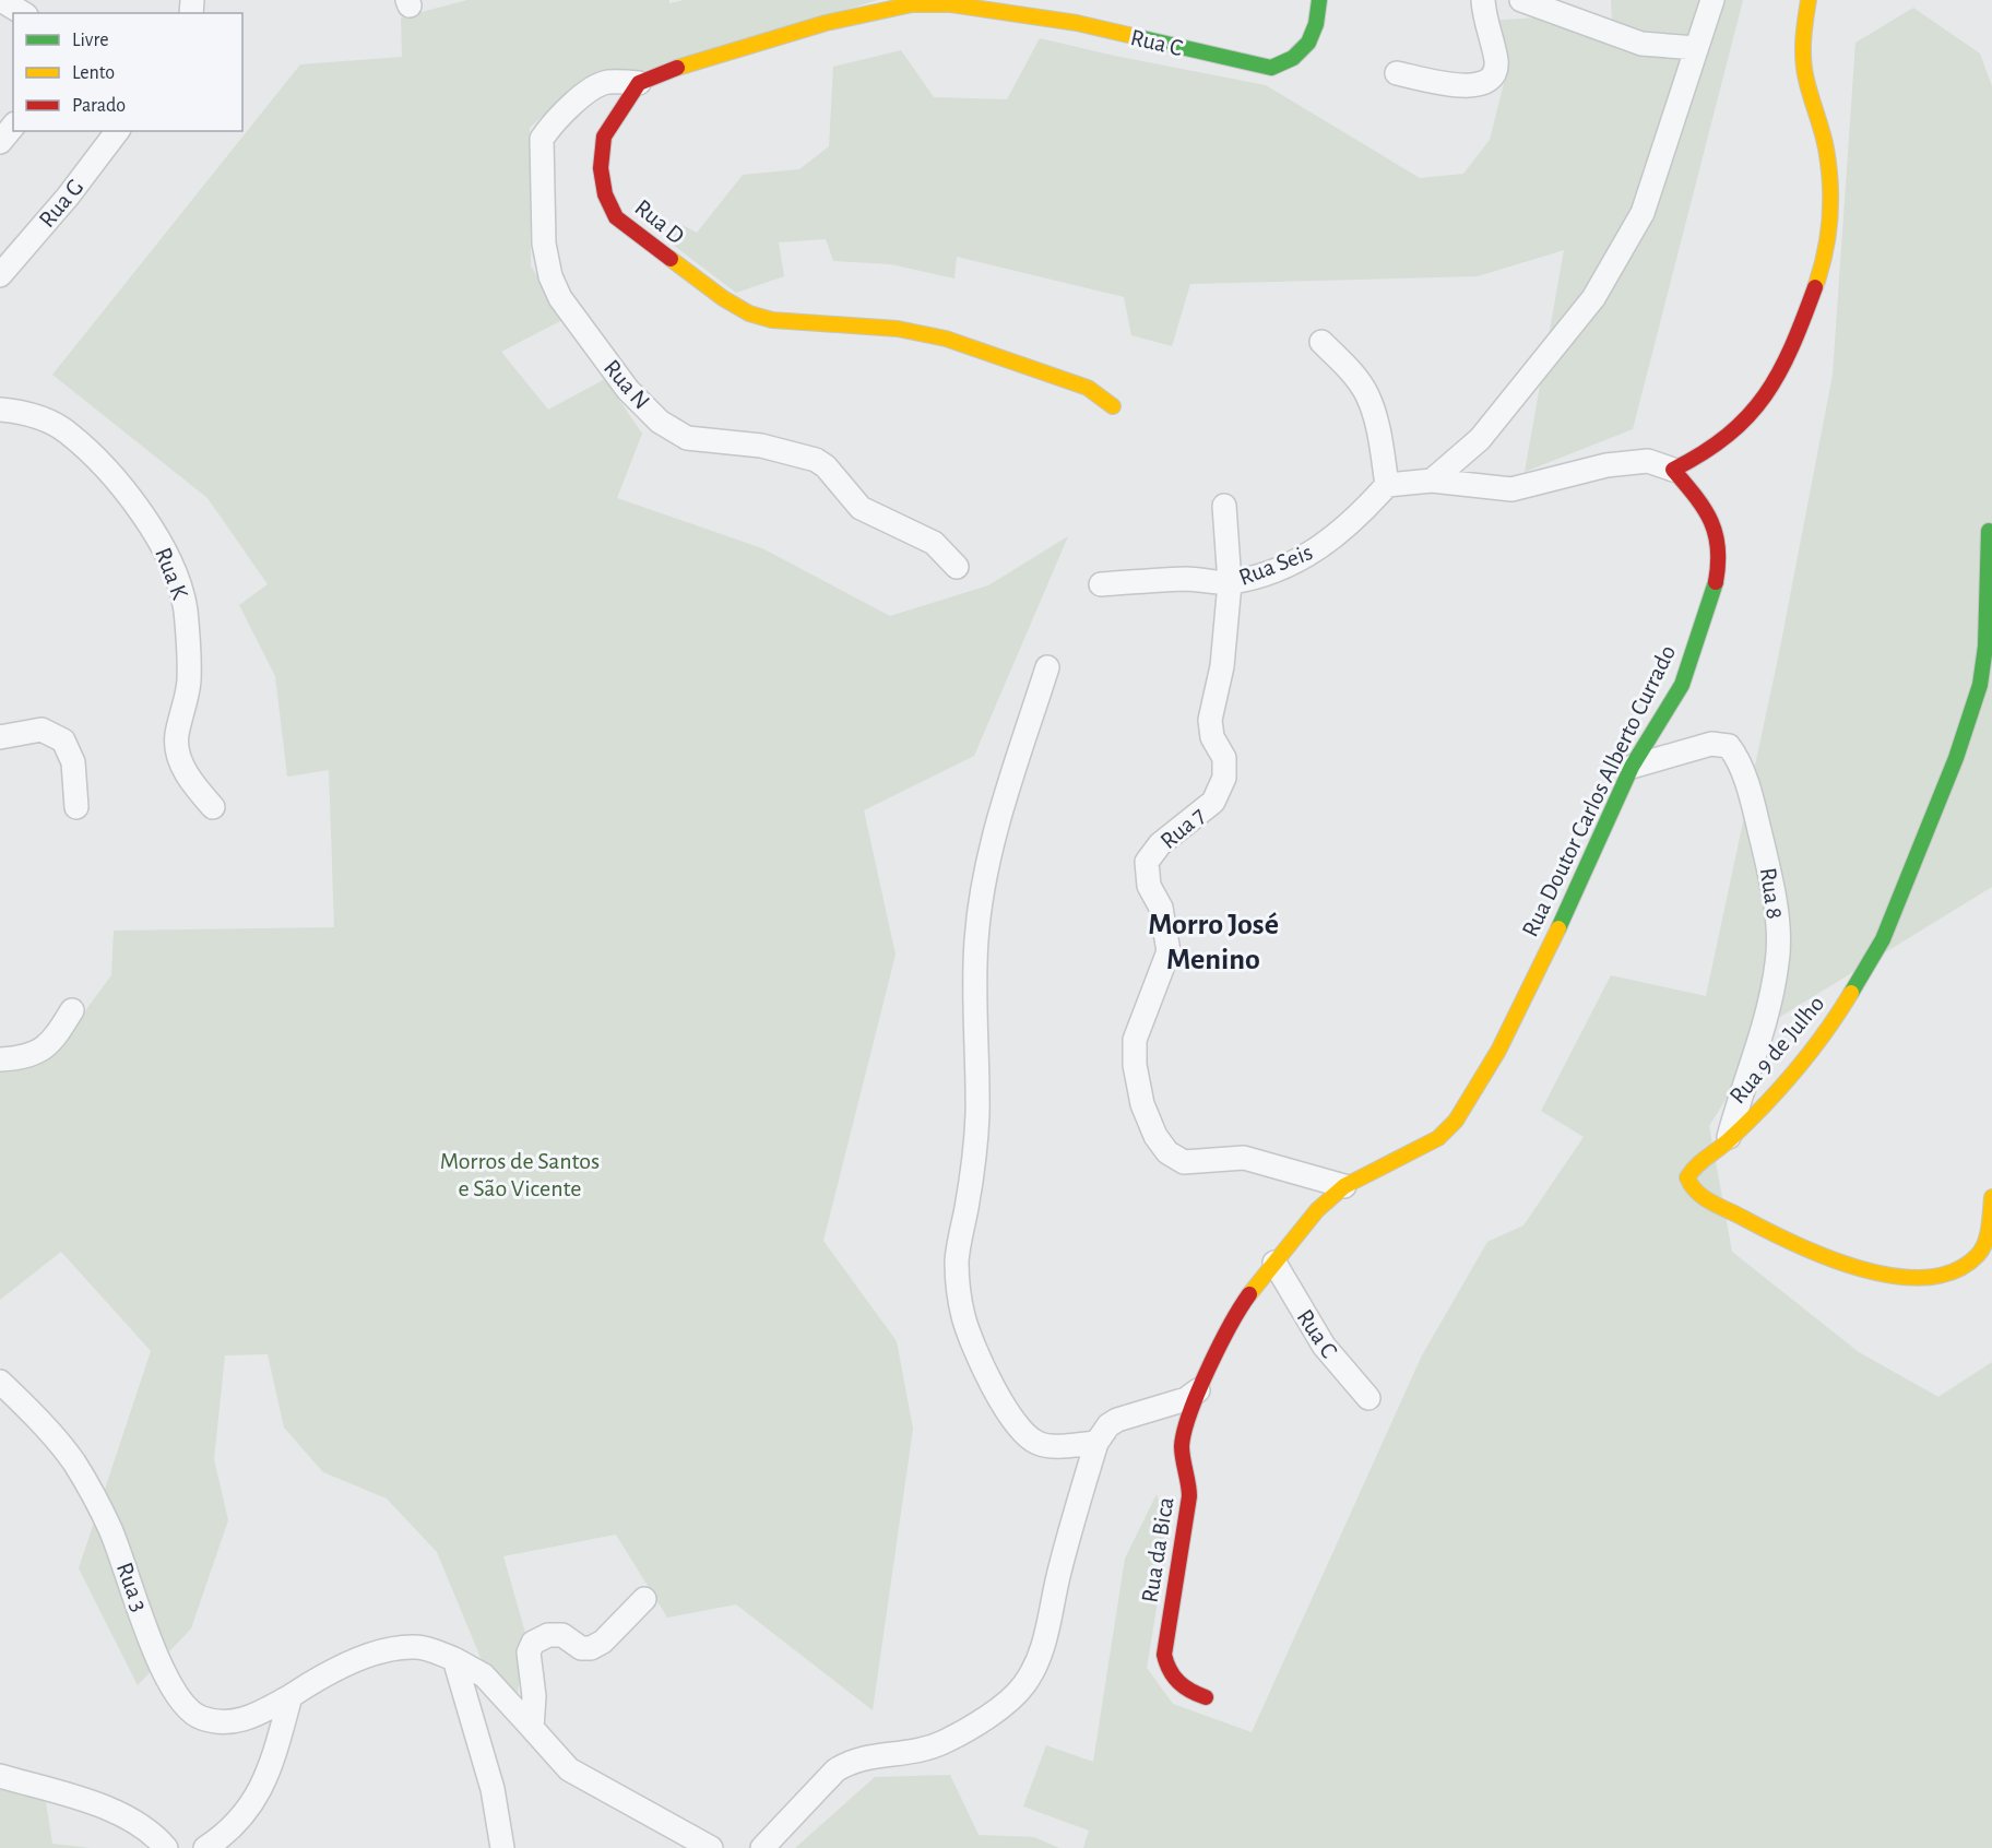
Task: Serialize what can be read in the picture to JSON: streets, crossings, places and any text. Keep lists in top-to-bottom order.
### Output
{
  "streets": {
    "street": [
      "Rua C",
      "Rua G",
      "Rua D",
      "Rua N",
      "Rua Seis",
      "Rua K",
      "Rua Doutor Carlos Alberto Currado",
      "Rua 7",
      "Rua 8",
      "Rua 9 de Julho",
      "Rua da Bica",
      "Rua 3"
    ]
  },
  "crossings": [
    ["Rua C", "Rua Doutor Carlos Alberto Currado"],
    ["Rua D", "Rua N"],
    ["Rua Seis", "Rua 7"],
    ["Rua Doutor Carlos Alberto Currado", "Rua 7"],
    ["Rua Doutor Carlos Alberto Currado", "Rua 8"],
    ["Rua Doutor Carlos Alberto Currado", "Rua da Bica"],
    ["Rua 8", "Rua 9 de Julho"]
  ],
  "districts": ["Morro José Menino"],
  "parks": ["Morros de Santos e São Vicente"],
  "legend": ["Livre", "Lento", "Parado"]
}
